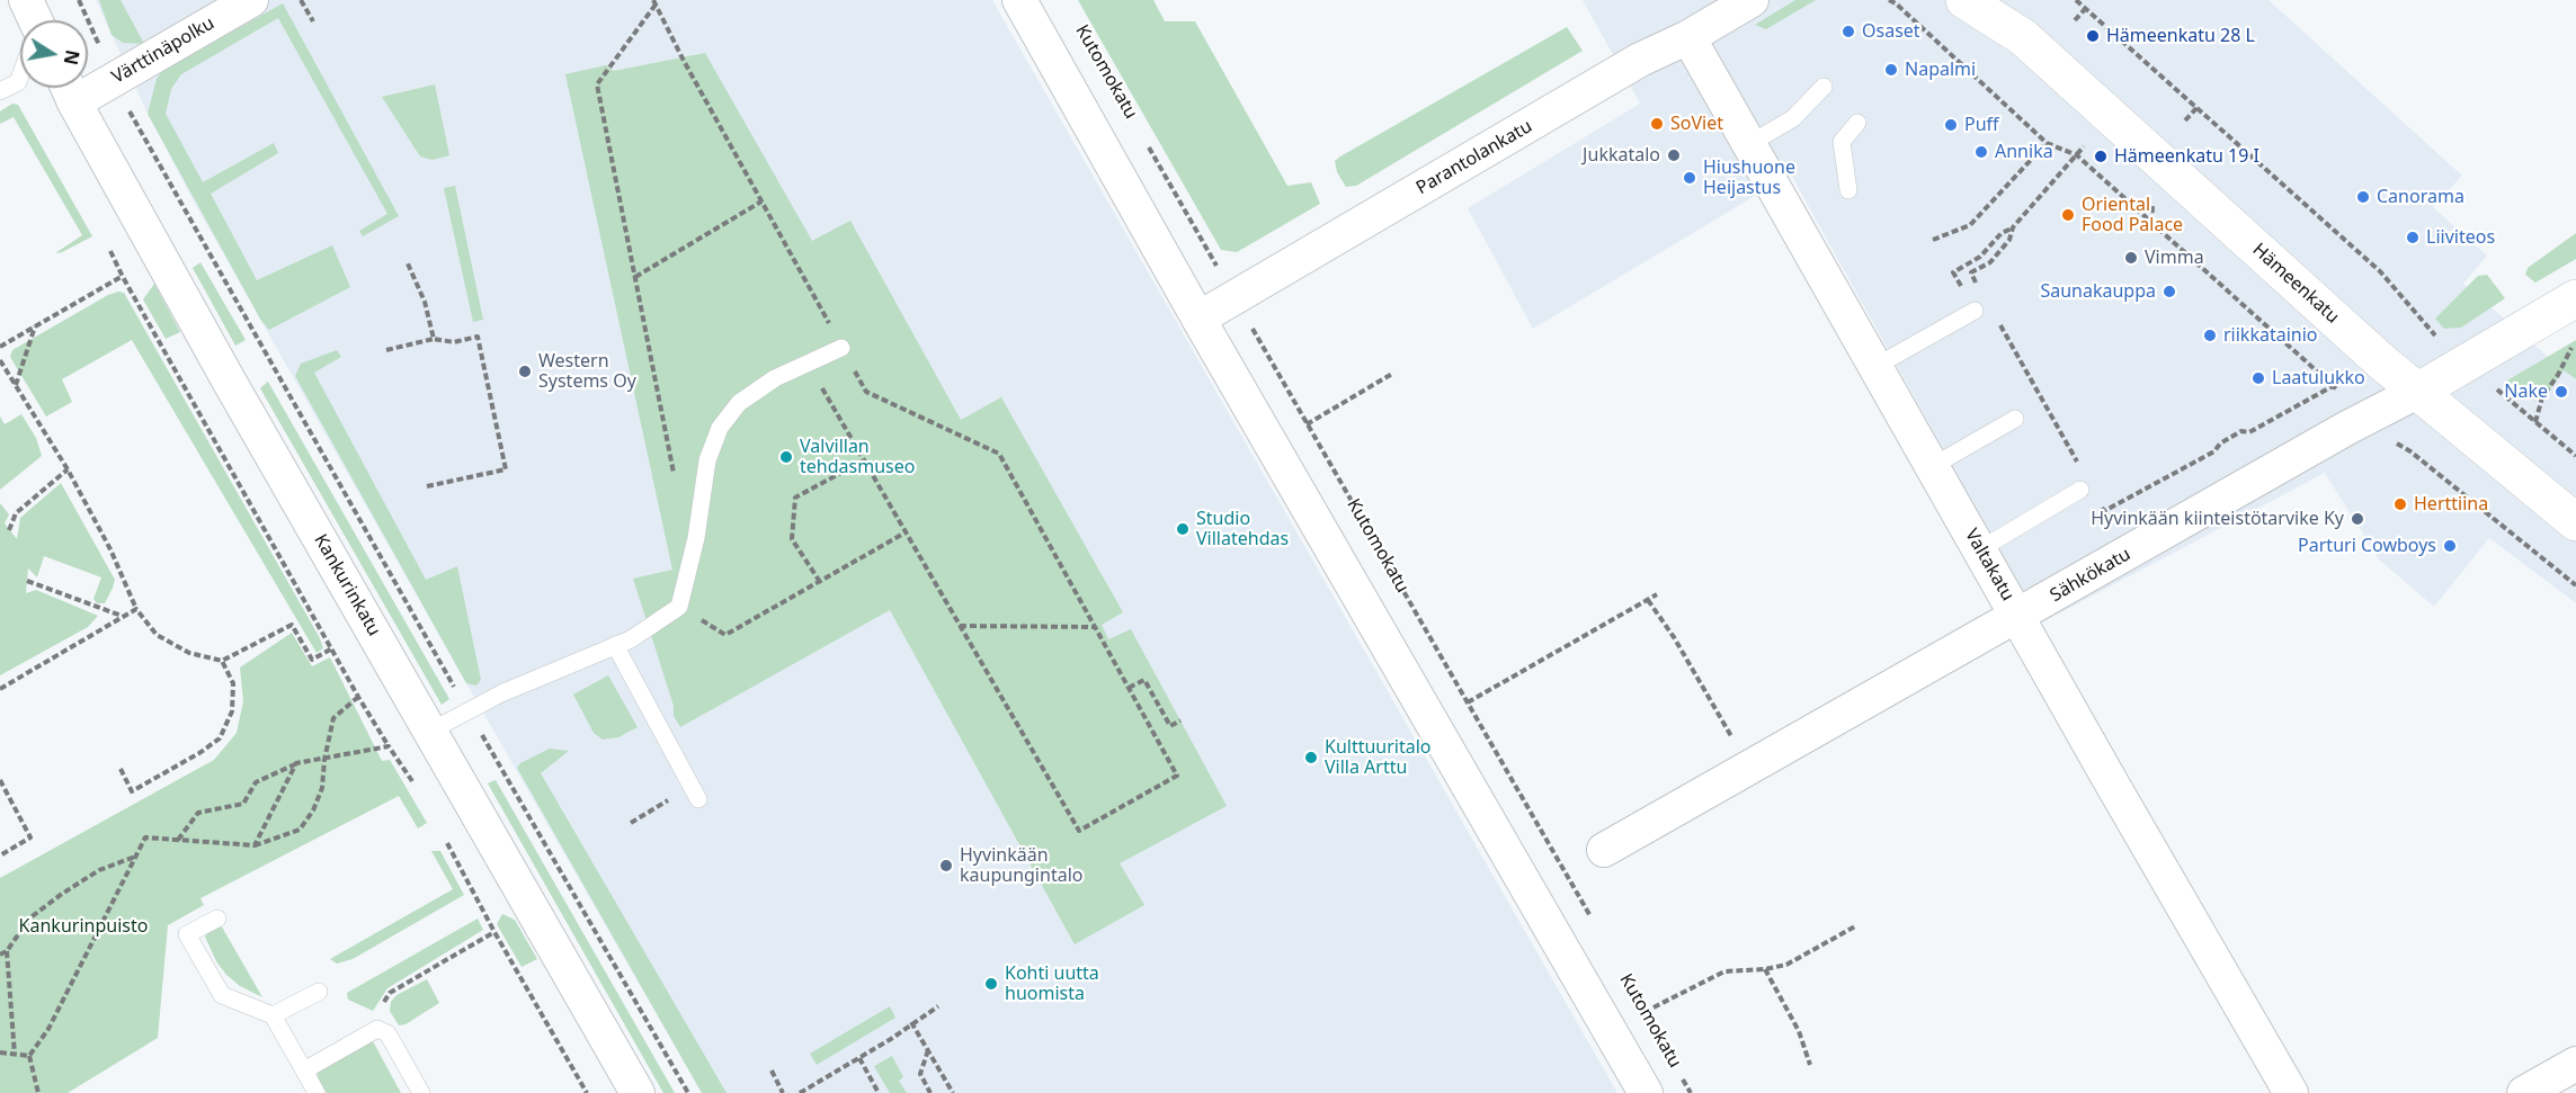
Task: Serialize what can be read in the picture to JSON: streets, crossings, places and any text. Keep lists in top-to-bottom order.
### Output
{
  "streets": {
    "main road": ["Hämeenkatu", "Sähkökatu"],
    "street": [
      "Värttinäpolku",
      "Parantolankatu",
      "Valtakatu",
      "Kankurinkatu"
    ],
    "path": ["Kutomokatu"]
  },
  "crossings": [
    ["Kutomokatu", "Parantolankatu"],
    ["Parantolankatu", "Valtakatu"],
    ["Hämeenkatu", "Sähkökatu"],
    ["Valtakatu", "Sähkökatu"]
  ],
  "parks": ["Kankurinpuisto"],
  "places": [
    "Osaset",
    "Hämeenkatu 28 L",
    "Napalmi",
    "SoViet",
    "Puff",
    "Annika",
    "Jukkatalo",
    "Hämeenkatu 19 I",
    "Hiushuone Heijastus",
    "Canorama",
    "Oriental Food Palace",
    "Liiviteos",
    "Vimma",
    "Saunakauppa",
    "riikkatainio",
    "Western Systems Oy",
    "Laatulukko",
    "Nake",
    "Valvillan tehdasmuseo",
    "Herttiina",
    "Hyvinkään kiinteistötarvike Ky",
    "Studio Villatehdas",
    "Parturi Cowboys",
    "Kulttuuritalo Villa Arttu",
    "Hyvinkään kaupungintalo",
    "Kohti uutta huomista"
  ],
  "north": "right"
}
